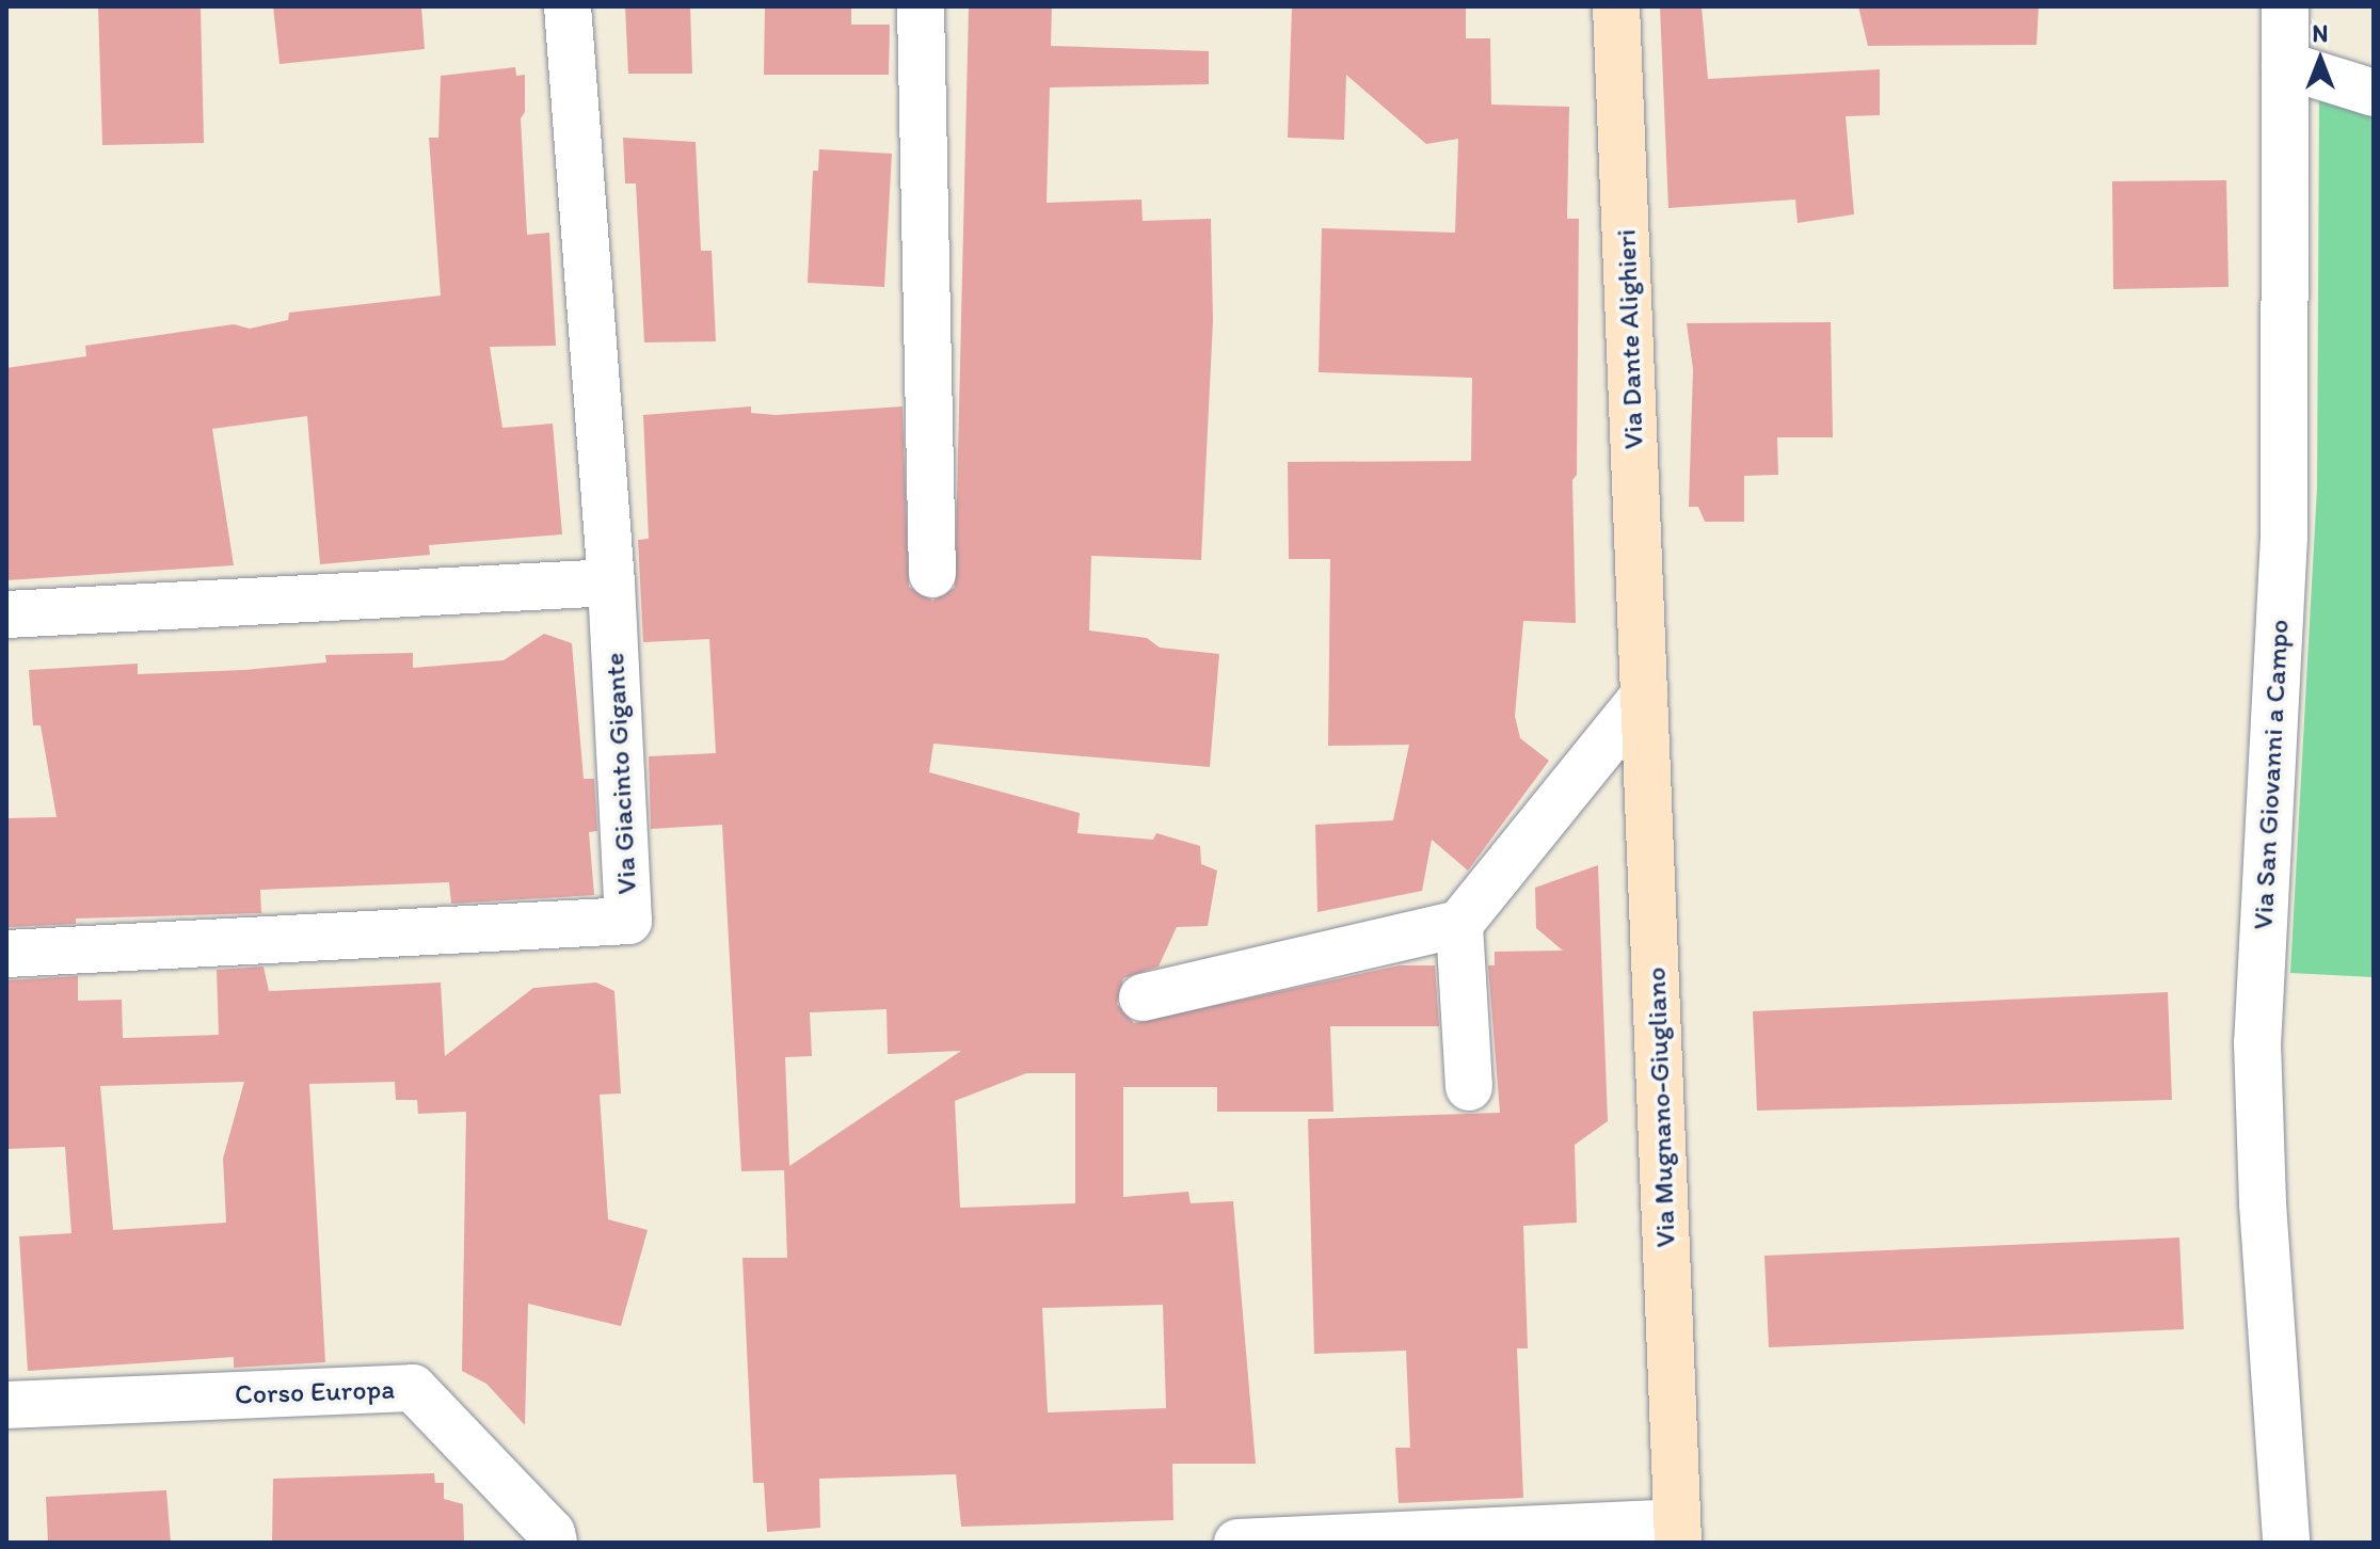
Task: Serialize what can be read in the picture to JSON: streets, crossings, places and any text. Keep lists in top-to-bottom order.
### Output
{
  "streets": {
    "main road": ["Via Dante Alighieri", "Via Mugnano-Giugliano"],
    "street": ["Via Giacinto Gigante", "Via San Giovanni a Campo", "Corso Europa"]
  },
  "crossings": [
    ["Via Dante Alighieri", "Via Mugnano-Giugliano"]
  ],
  "north": "top"
}
